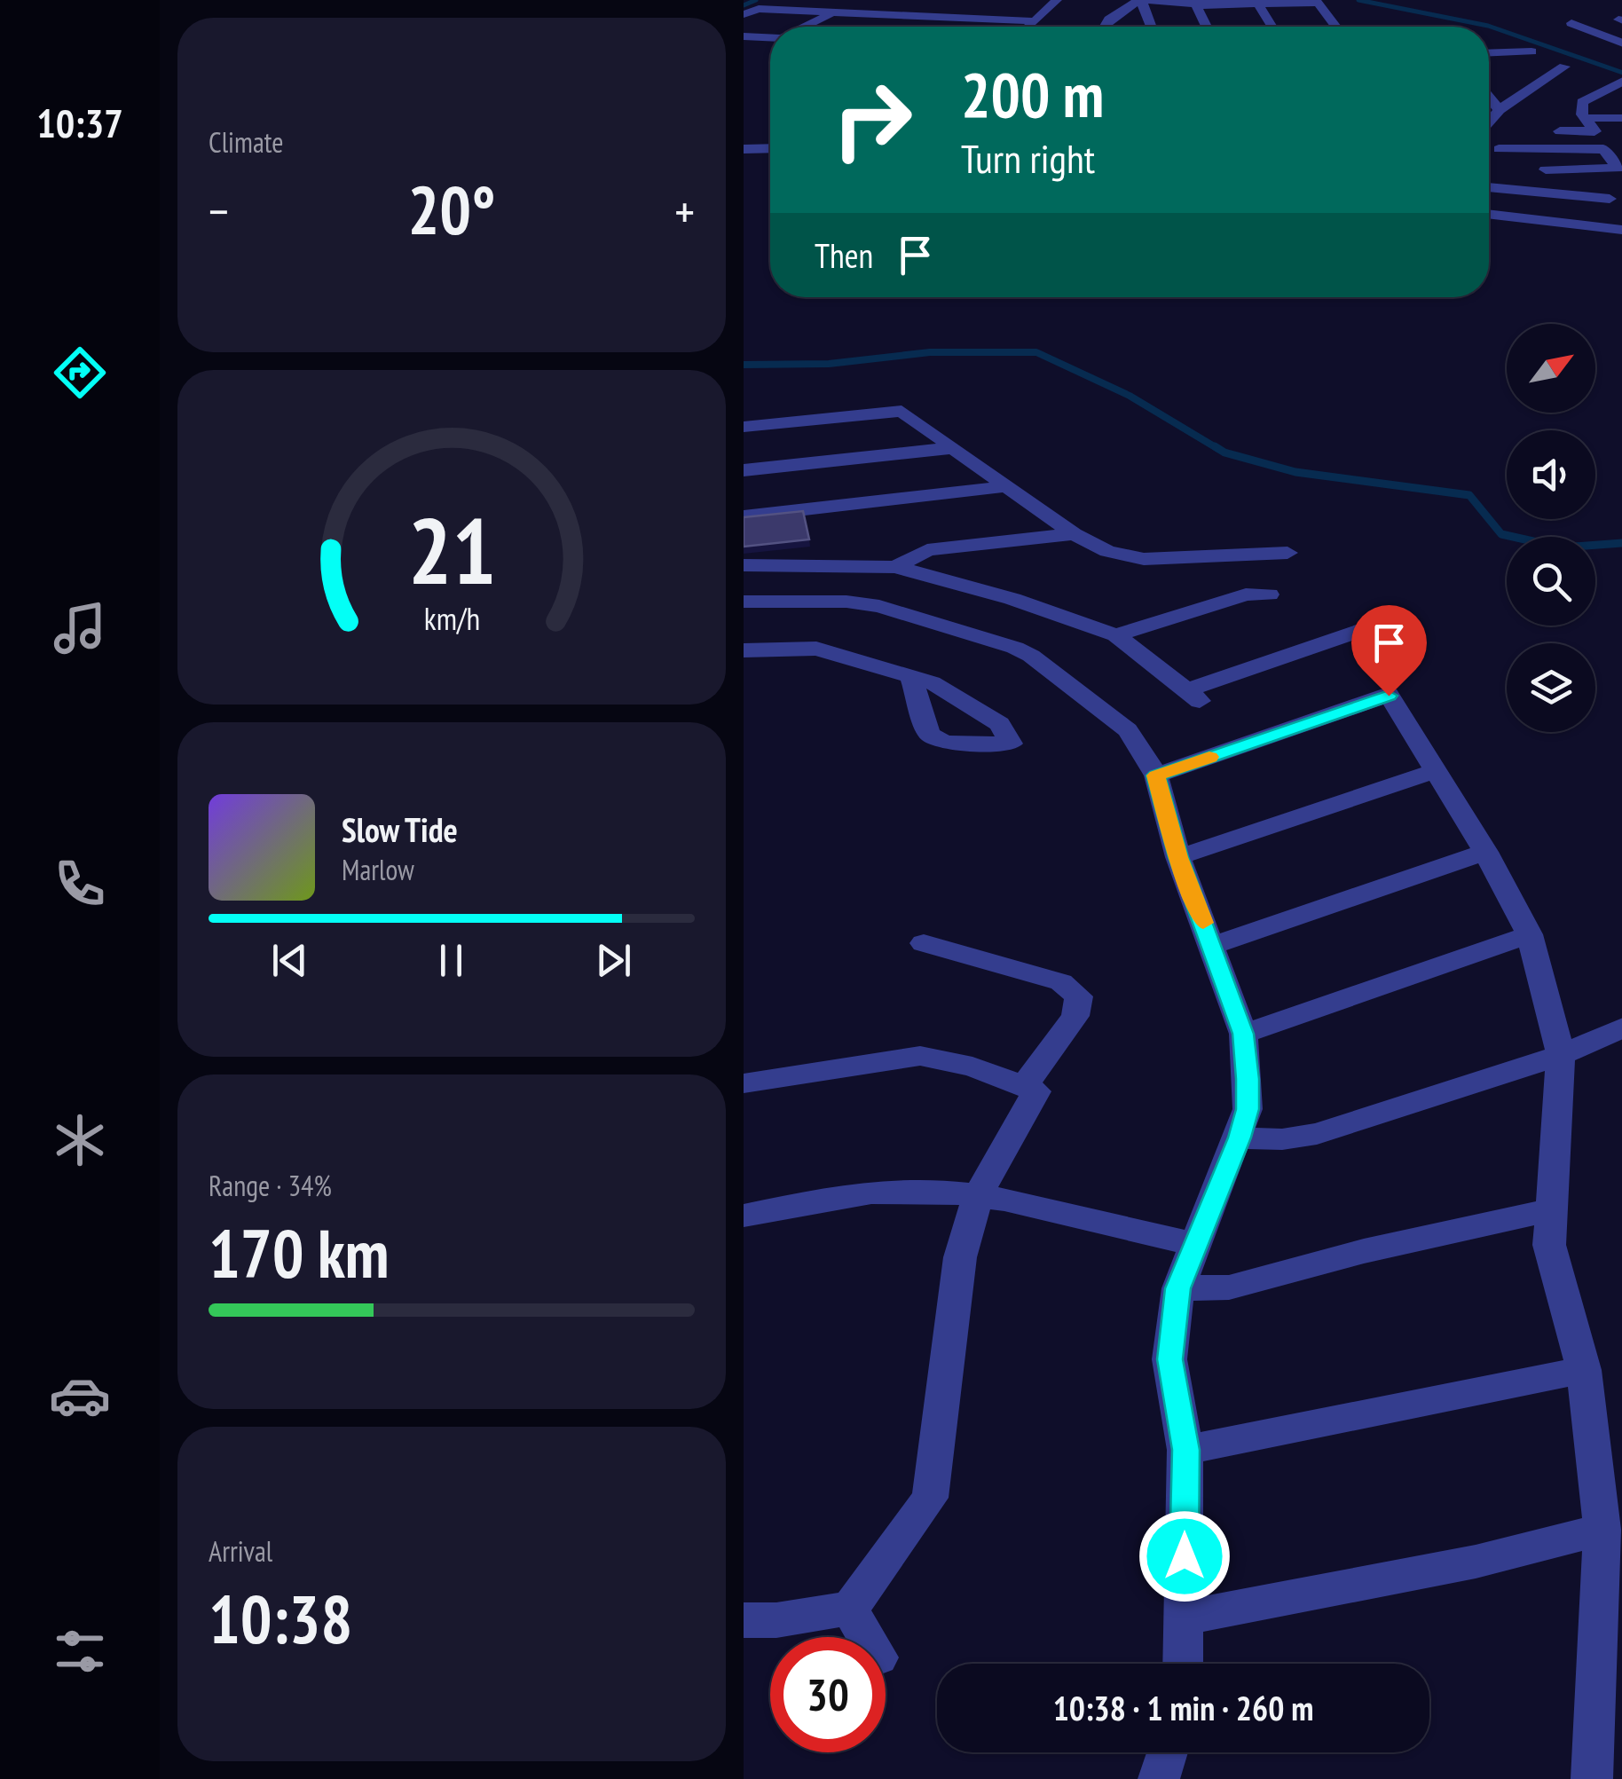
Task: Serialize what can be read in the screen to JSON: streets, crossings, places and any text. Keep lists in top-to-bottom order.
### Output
{
  "north": "top right",
  "page": {
    "tabs": "10:37",
    "tile": [
      "Climate",
      ["Range · 34%", "170 km"],
      ["Arrival", "10:38"]
    ],
    "turn": ["200 m", "Turn right"],
    "heat": ["−", "20°", "+"],
    "then": "Then",
    "song": ["Slow Tide", "Marlow"],
    "limit": "30",
    "trip": "10:38 · 1 min · 260 m",
    "gauge": ["21", "km/h"]
  }
}
